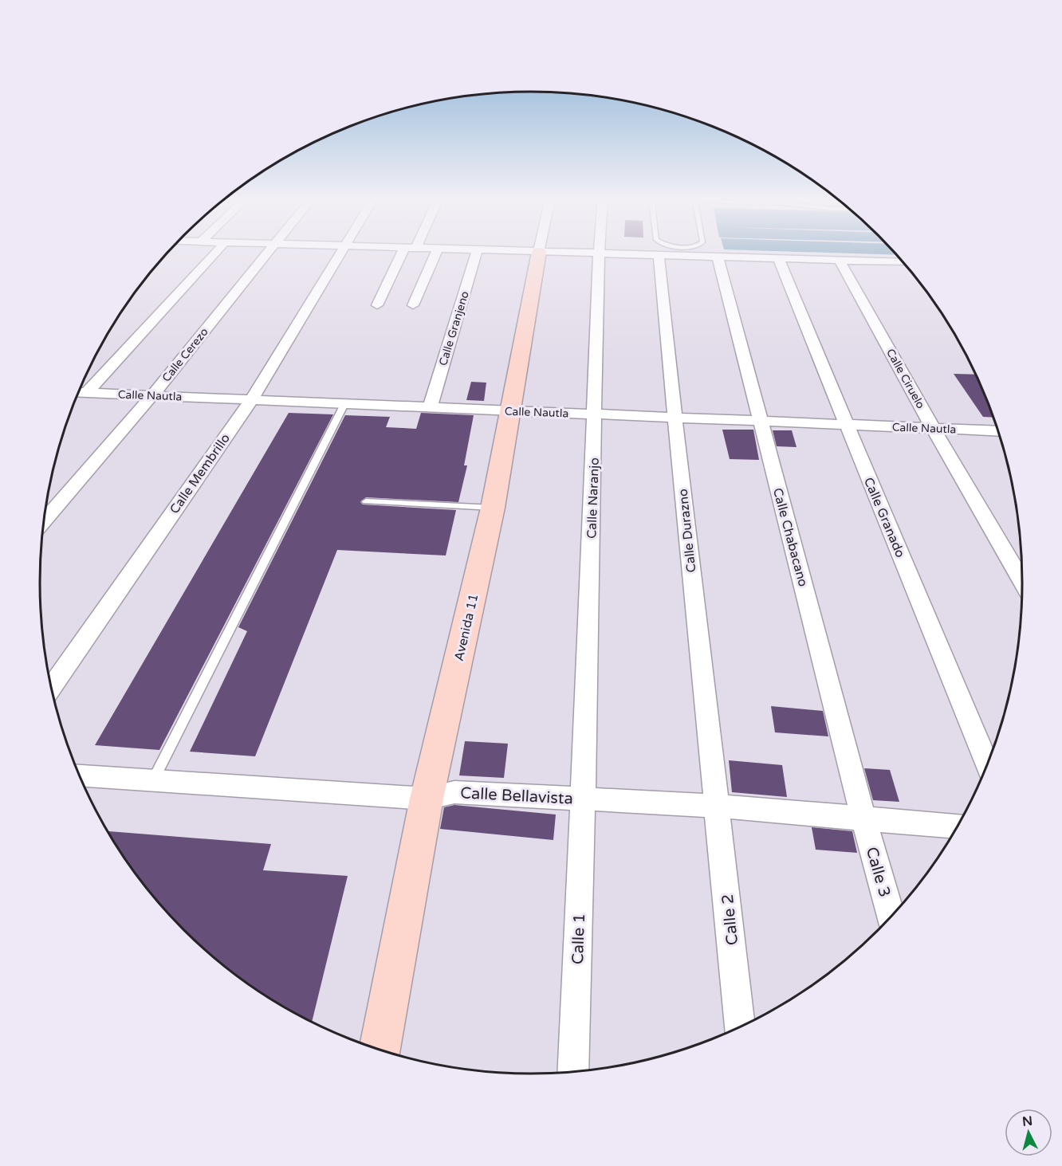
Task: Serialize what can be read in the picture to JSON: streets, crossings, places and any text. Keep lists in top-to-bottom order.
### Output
{
  "streets": {
    "street": [
      "Calle Granjeno",
      "Calle Cerezo",
      "Calle Ciruelo",
      "Calle Nautla",
      "Calle Membrillo",
      "Calle Naranjo",
      "Calle Granado",
      "Calle Durazno",
      "Calle Chabacano",
      "Avenida 11",
      "Calle Bellavista",
      "Calle 3",
      "Calle 2",
      "Calle 1"
    ]
  },
  "crossings": [
    ["Calle Granjeno", "Calle Nautla"],
    ["Calle Cerezo", "Calle Nautla"],
    ["Calle Ciruelo", "Calle Nautla"],
    ["Calle Nautla", "Calle Membrillo"],
    ["Calle Nautla", "Calle Naranjo"],
    ["Calle Nautla", "Calle Granado"],
    ["Calle Nautla", "Calle Durazno"],
    ["Calle Nautla", "Calle Chabacano"],
    ["Calle Nautla", "Avenida 11"],
    ["Calle Naranjo", "Calle Bellavista"],
    ["Calle Naranjo", "Calle 1"],
    ["Calle Durazno", "Calle Bellavista"],
    ["Calle Durazno", "Calle 2"],
    ["Calle Chabacano", "Calle Bellavista"],
    ["Calle Chabacano", "Calle 3"],
    ["Avenida 11", "Calle Bellavista"],
    ["Calle Bellavista", "Calle 3"],
    ["Calle Bellavista", "Calle 2"],
    ["Calle Bellavista", "Calle 1"]
  ],
  "north": "top"
}
